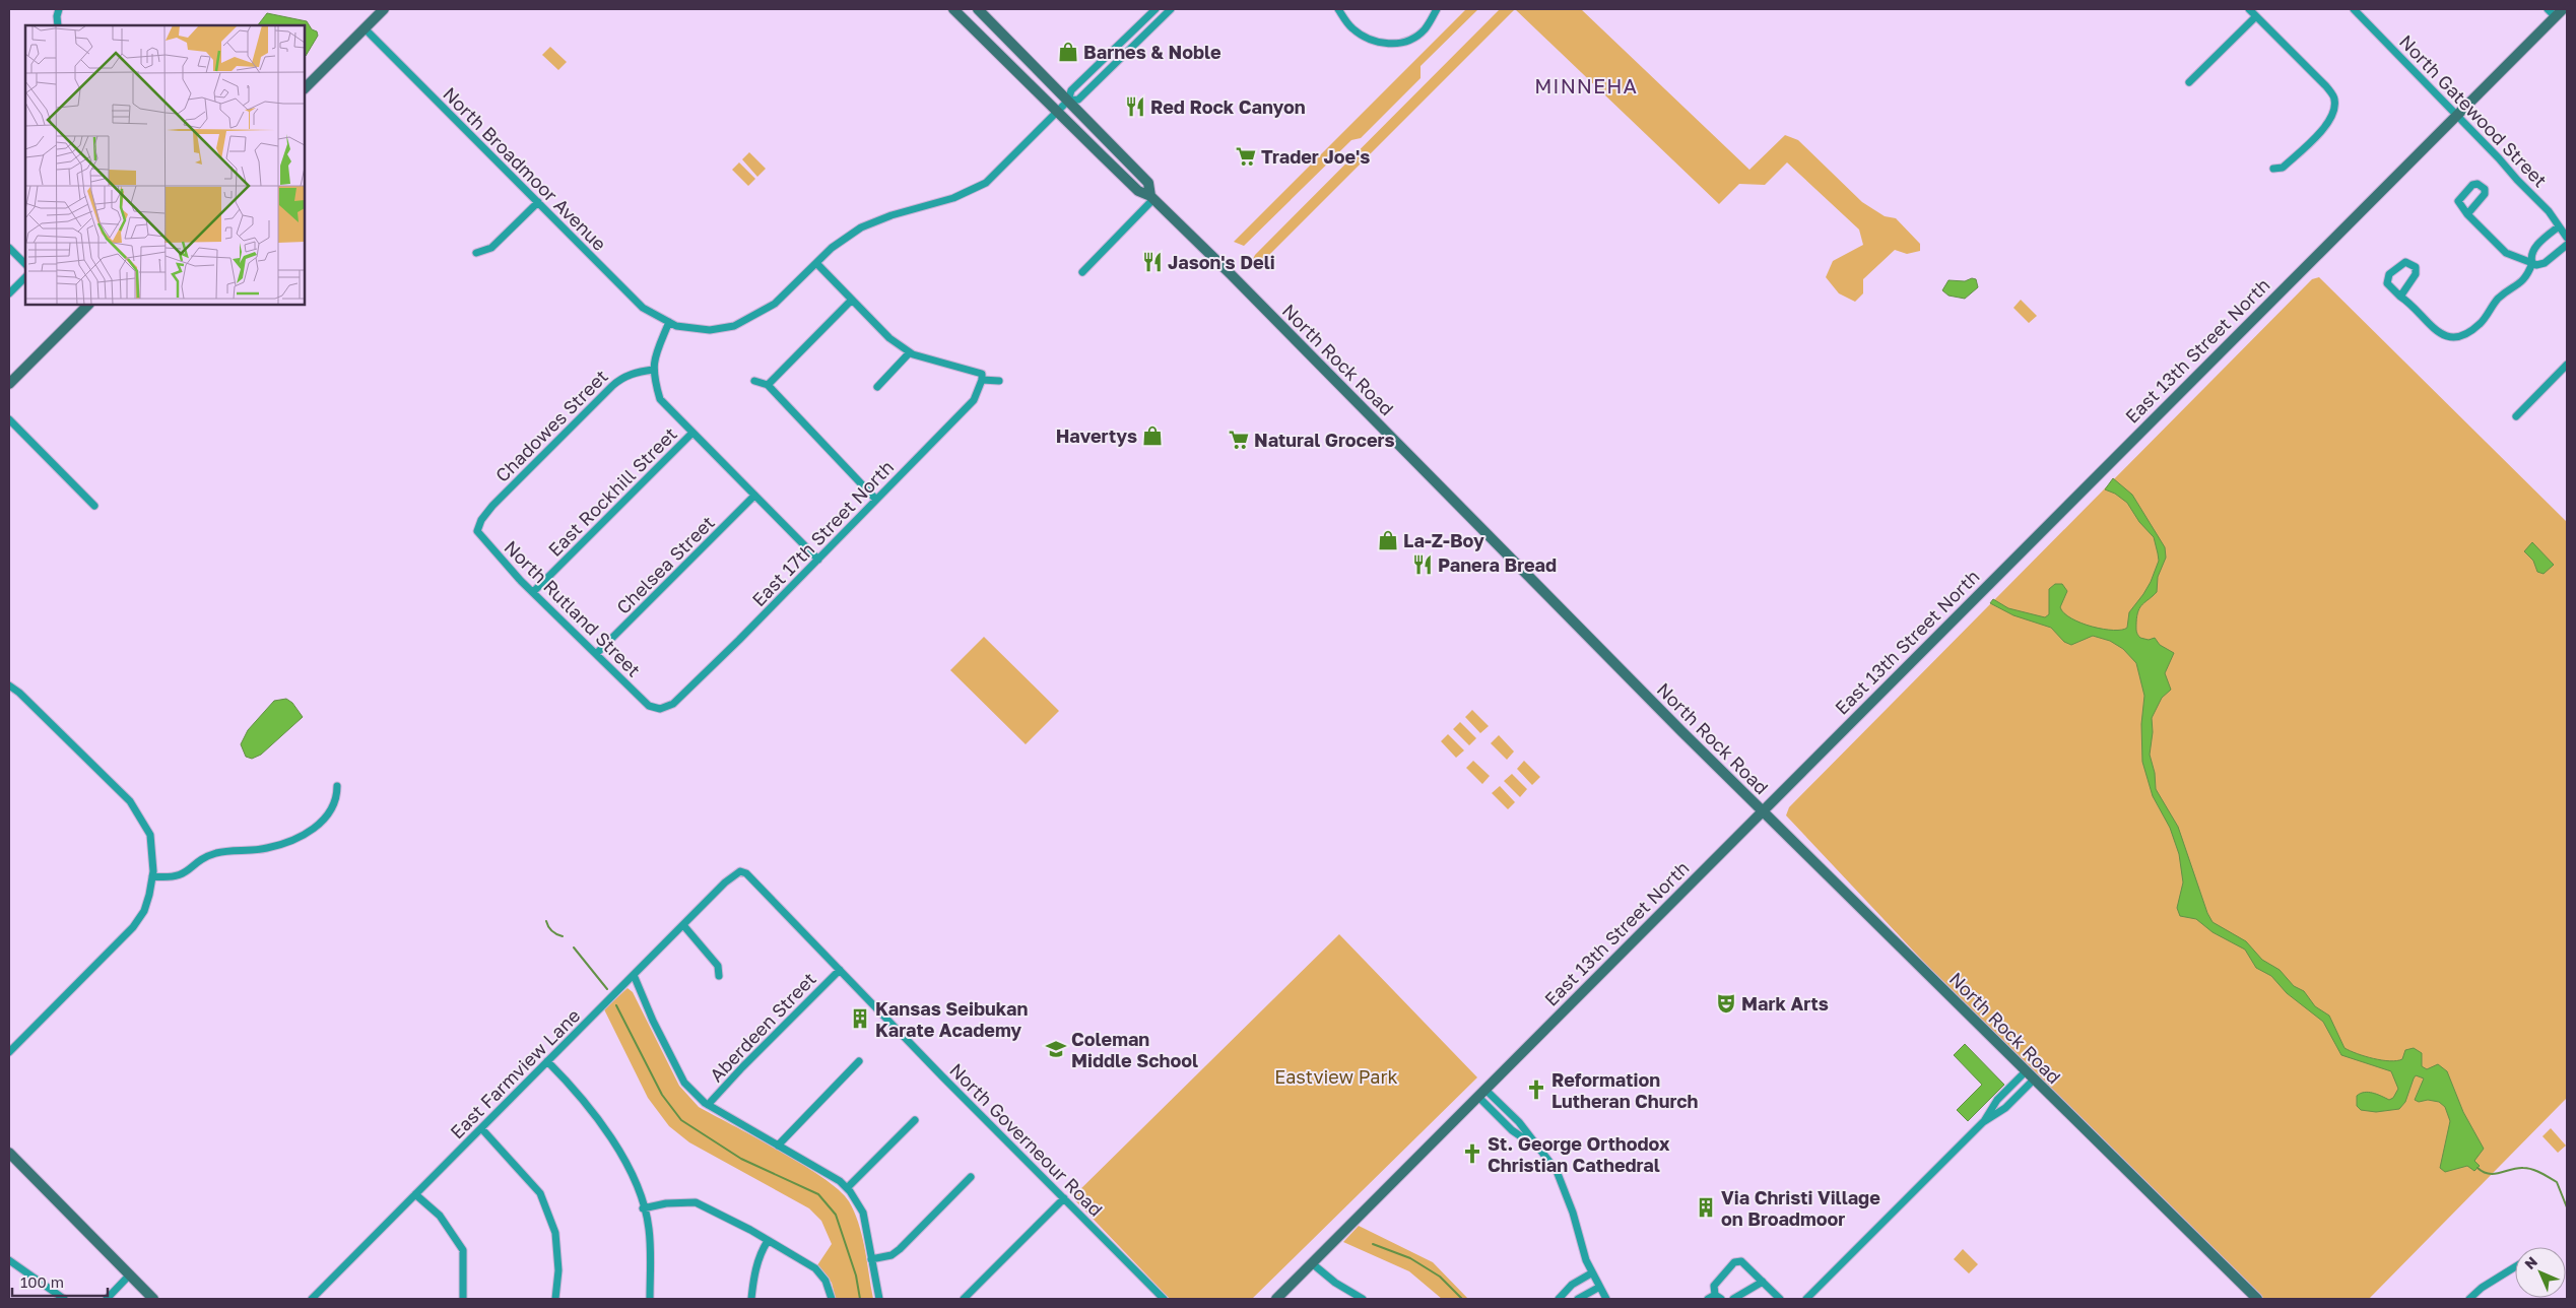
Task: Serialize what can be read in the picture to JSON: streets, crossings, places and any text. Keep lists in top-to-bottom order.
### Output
{
  "streets": {
    "main road": ["East 13th Street North", "North Rock Road"],
    "street": [
      "North Gatewood Street",
      "North Broadmoor Avenue",
      "Chadowes Street",
      "East Rockhill Street",
      "East 17th Street North",
      "Chelsea Street",
      "North Rutland Street",
      "Aberdeen Street",
      "East Farmview Lane",
      "North Governeour Road"
    ]
  },
  "crossings": [
    ["North Gatewood Street", "East 13th Street North"],
    ["East 13th Street North", "North Rock Road"],
    ["Chadowes Street", "North Rutland Street"],
    ["East Rockhill Street", "North Rutland Street"],
    ["East 17th Street North", "North Rutland Street"],
    ["Chelsea Street", "North Rutland Street"],
    ["Aberdeen Street", "North Governeour Road"],
    ["East Farmview Lane", "North Governeour Road"]
  ],
  "districts": ["MINNEHA"],
  "parks": ["Eastview Park"],
  "places": {
    "shop": ["Barnes & Noble", "Havertys", "La-Z-Boy"],
    "restaurant": ["Red Rock Canyon", "Jason's Deli", "Panera Bread"],
    "supermarket": ["Trader Joe's", "Natural Grocers"],
    "theatre": ["Mark Arts"],
    "building": ["Kansas Seibukan Karate Academy", "Via Christi Village on Broadmoor"],
    "school or university": ["Coleman Middle School"],
    "church": ["Reformation Lutheran Church", "St. George Orthodox Christian Cathedral"]
  },
  "scale_bar": "100 m",
  "north": "top left"
}
